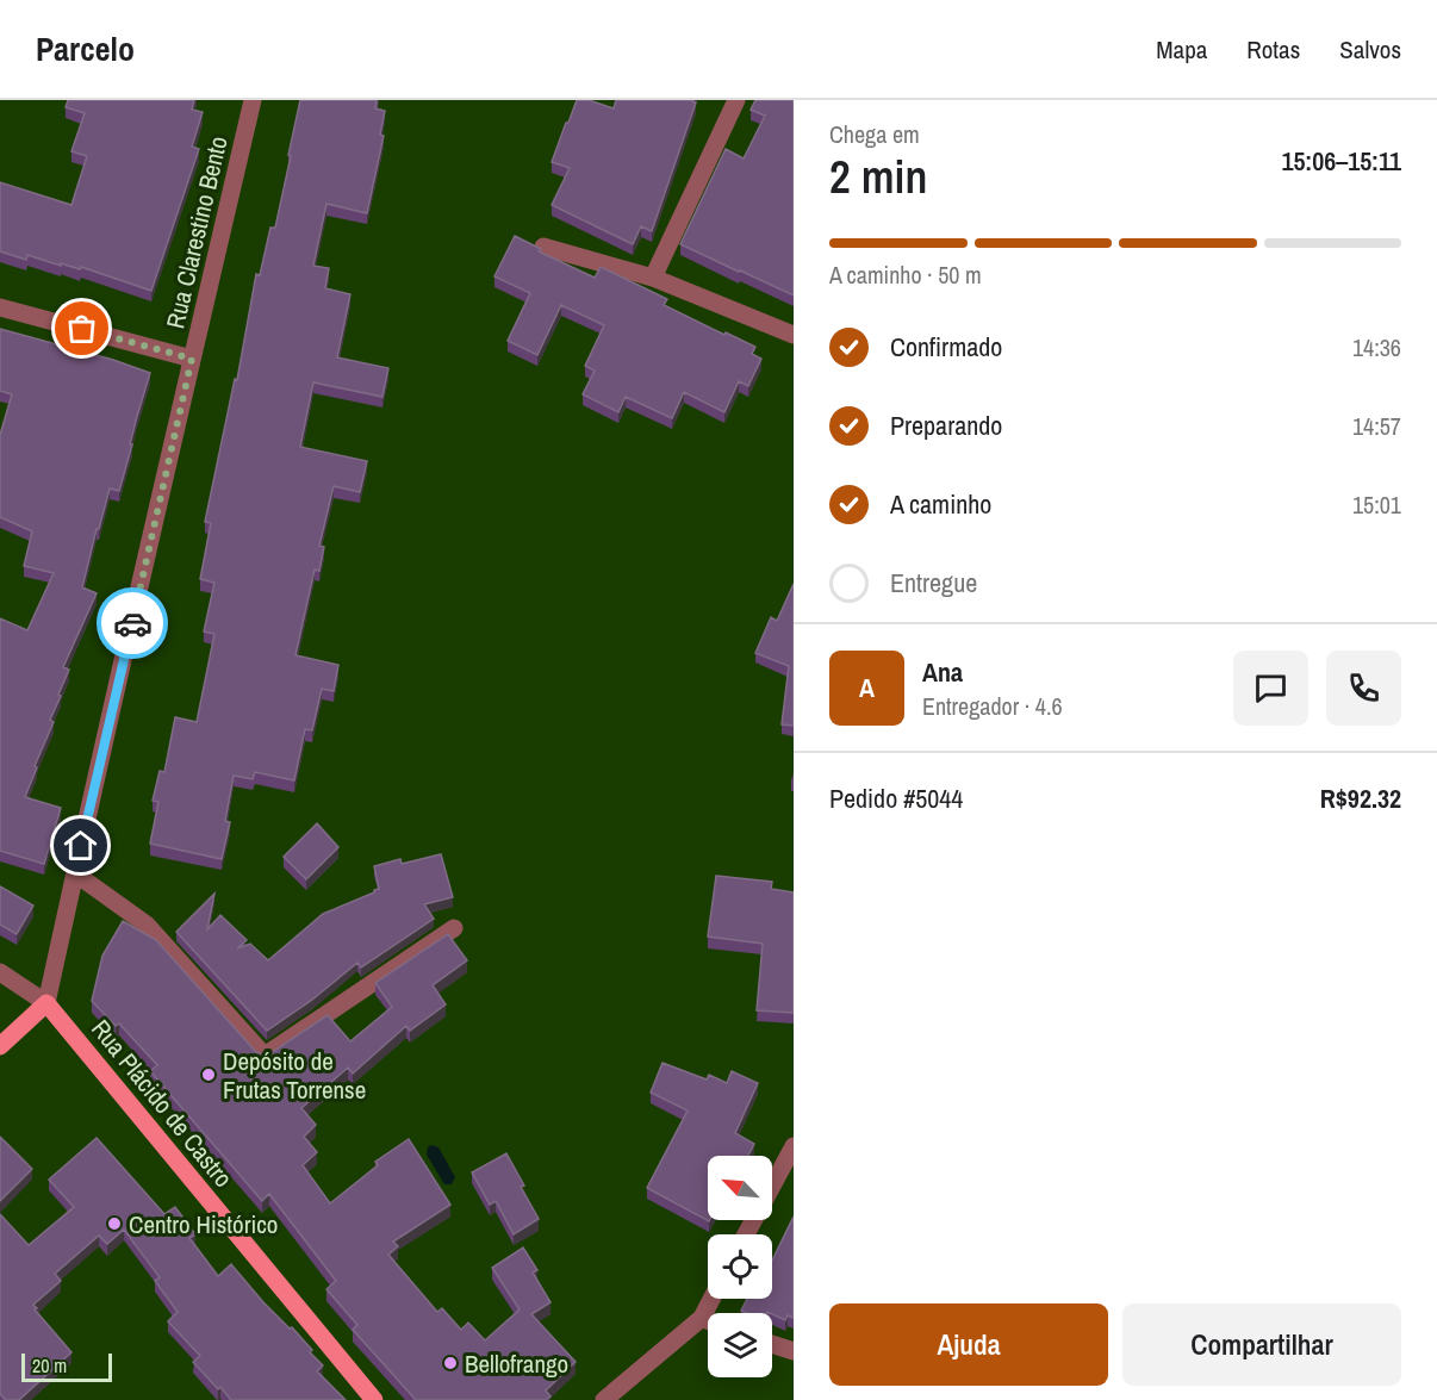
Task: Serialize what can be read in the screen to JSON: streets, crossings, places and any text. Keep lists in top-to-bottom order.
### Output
{
  "streets": {
    "main road": ["Rua Plácido de Castro"],
    "street": ["Rua Clarestino Bento"]
  },
  "crossings": [
    ["Rua Clarestino Bento", "Rua Plácido de Castro"]
  ],
  "places": ["Depósito de Frutas Torrense", "Centro Histórico", "Bellofrango"],
  "scale_bar": "20 m",
  "north": "top left",
  "page": {
    "header": "Parcelo",
    "nav": ["Mapa", "Rotas", "Salvos"],
    "heading": ["2 min", "Chega em", "15:06–15:11"],
    "panel": [
      "Ana",
      "Entregador · 4.6",
      "Pedido #5044",
      "R$92.32"
    ],
    "bar": "A caminho · 50 m",
    "list": [
      ["Confirmado", "14:36"],
      ["Preparando", "14:57"],
      ["A caminho", "15:01"],
      "Entregue"
    ],
    "round": "A",
    "buttons": ["Ajuda", "Compartilhar"],
    "scale": "20 m"
  }
}
